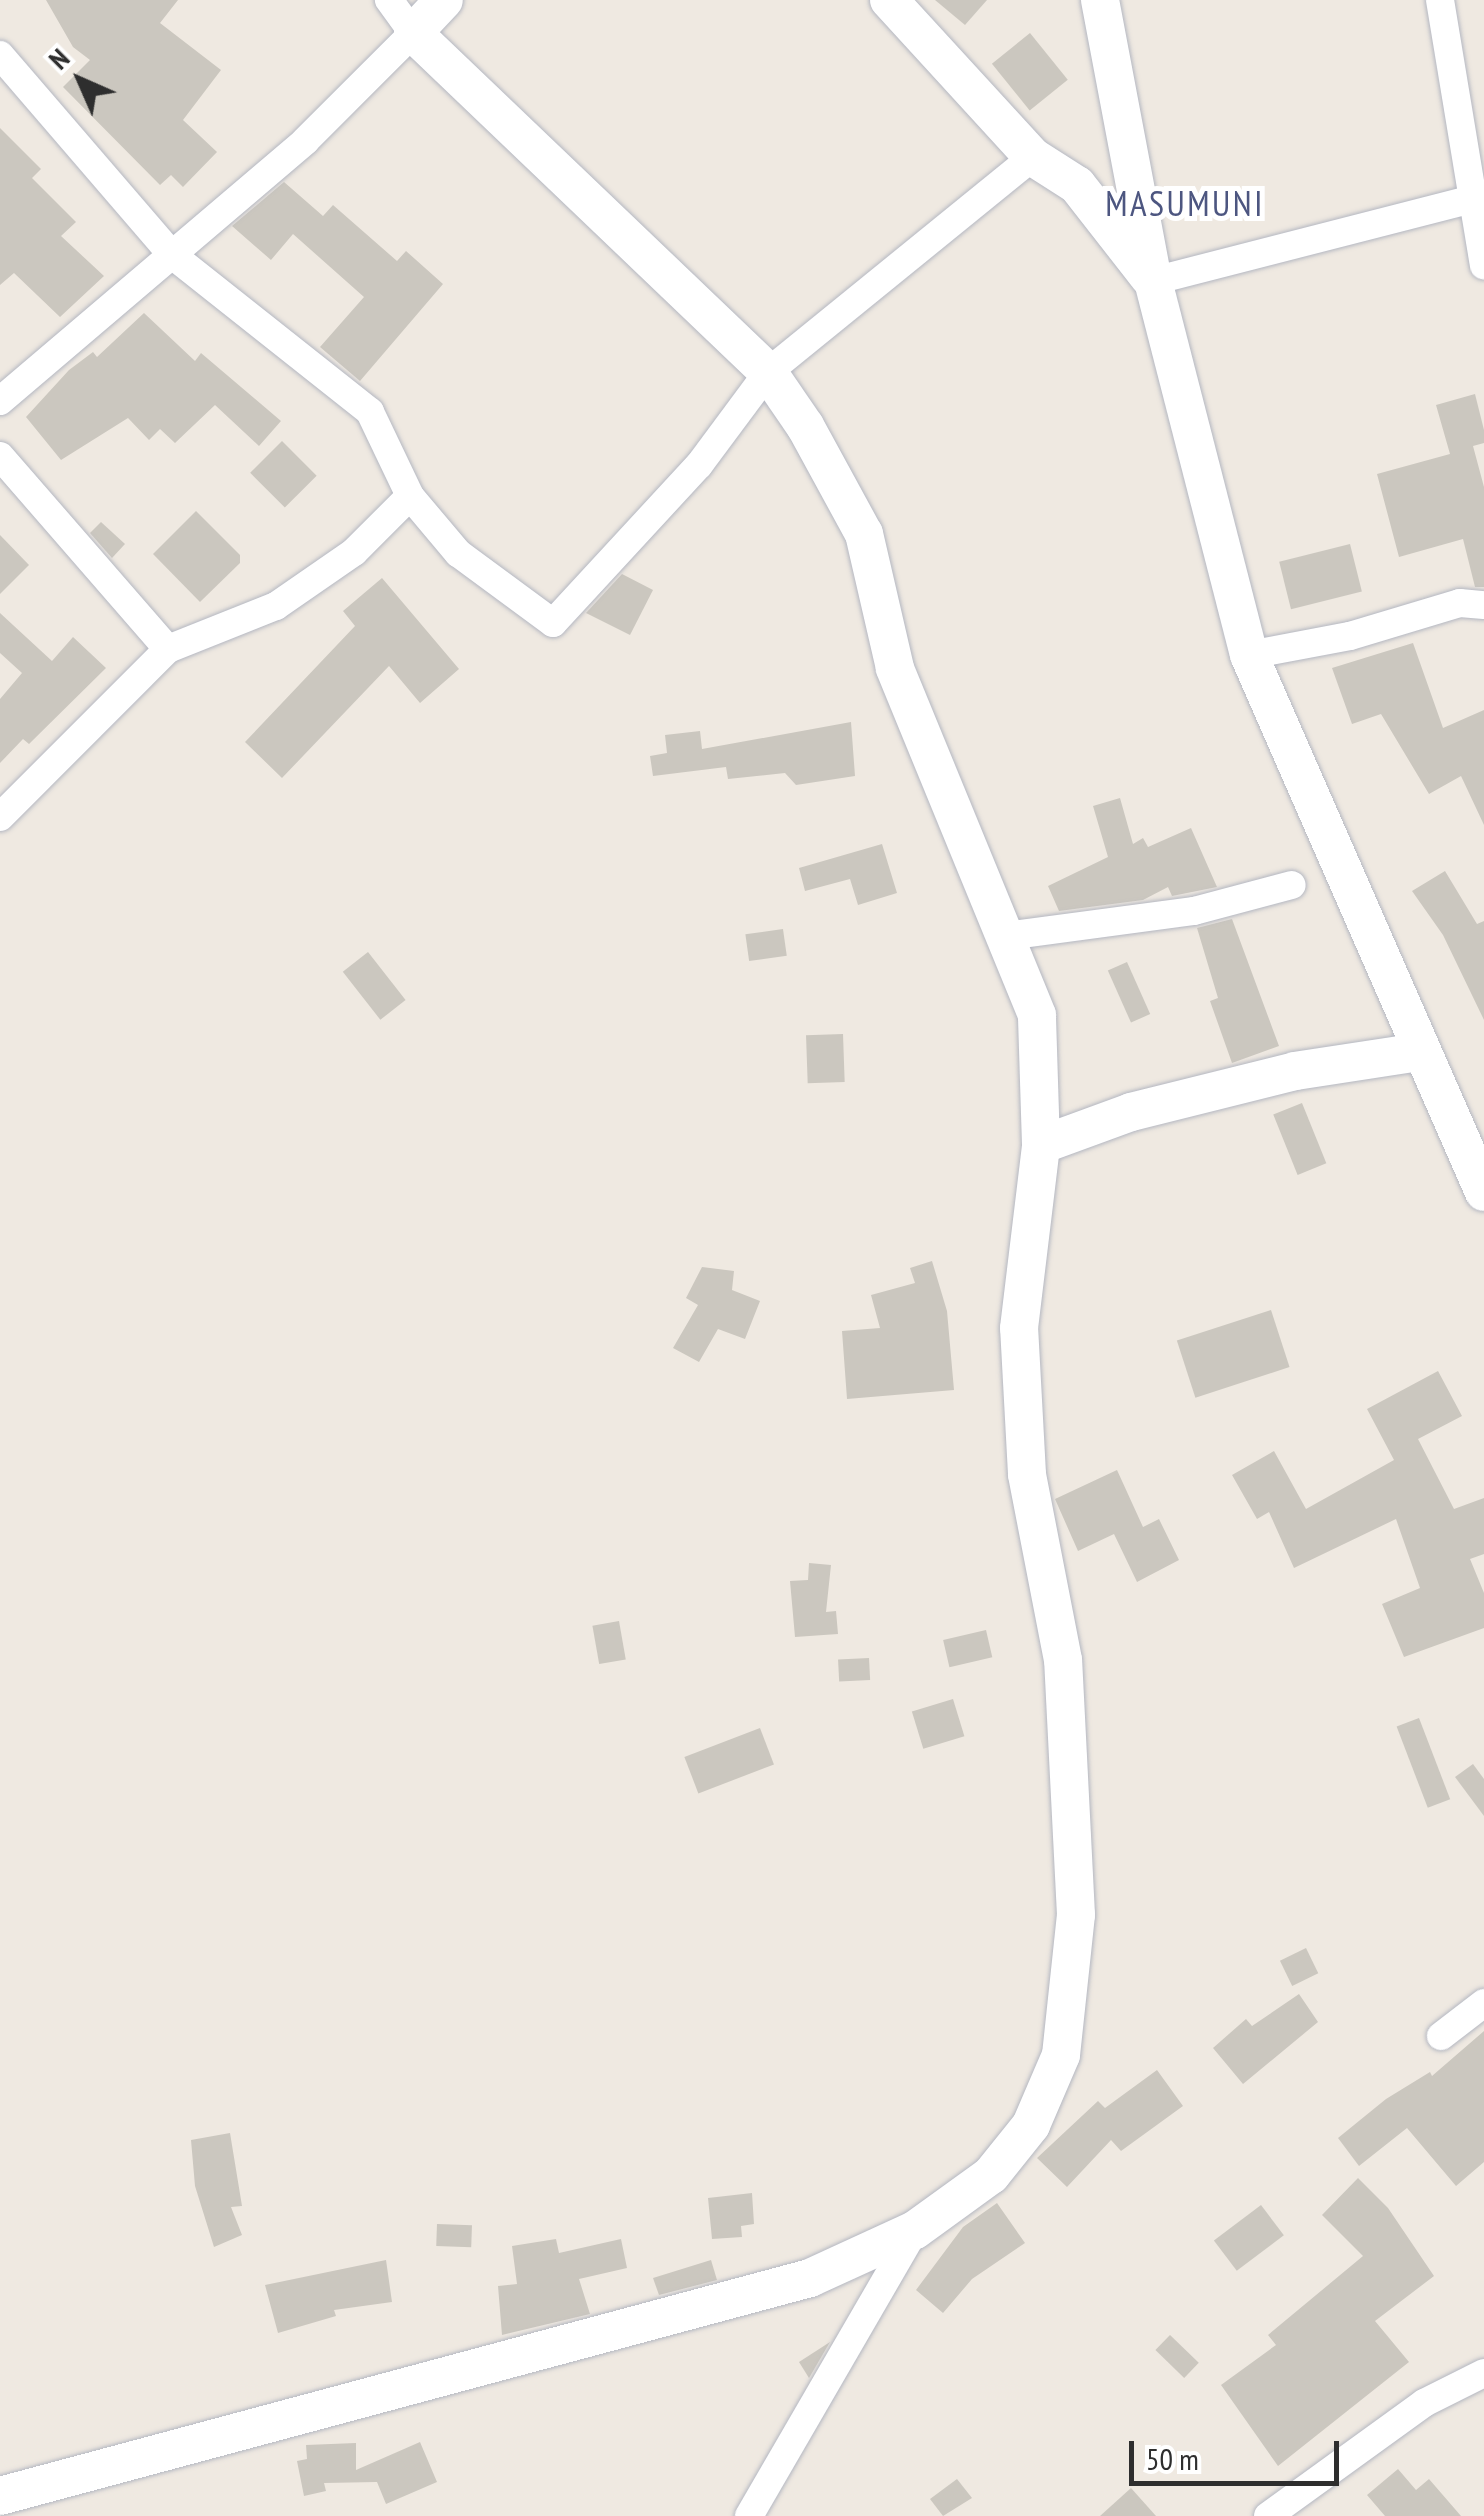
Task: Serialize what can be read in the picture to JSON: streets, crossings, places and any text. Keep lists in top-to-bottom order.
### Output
{
  "districts": ["MASUMUNI"],
  "scale_bar": "50 m",
  "north": "top left"
}
